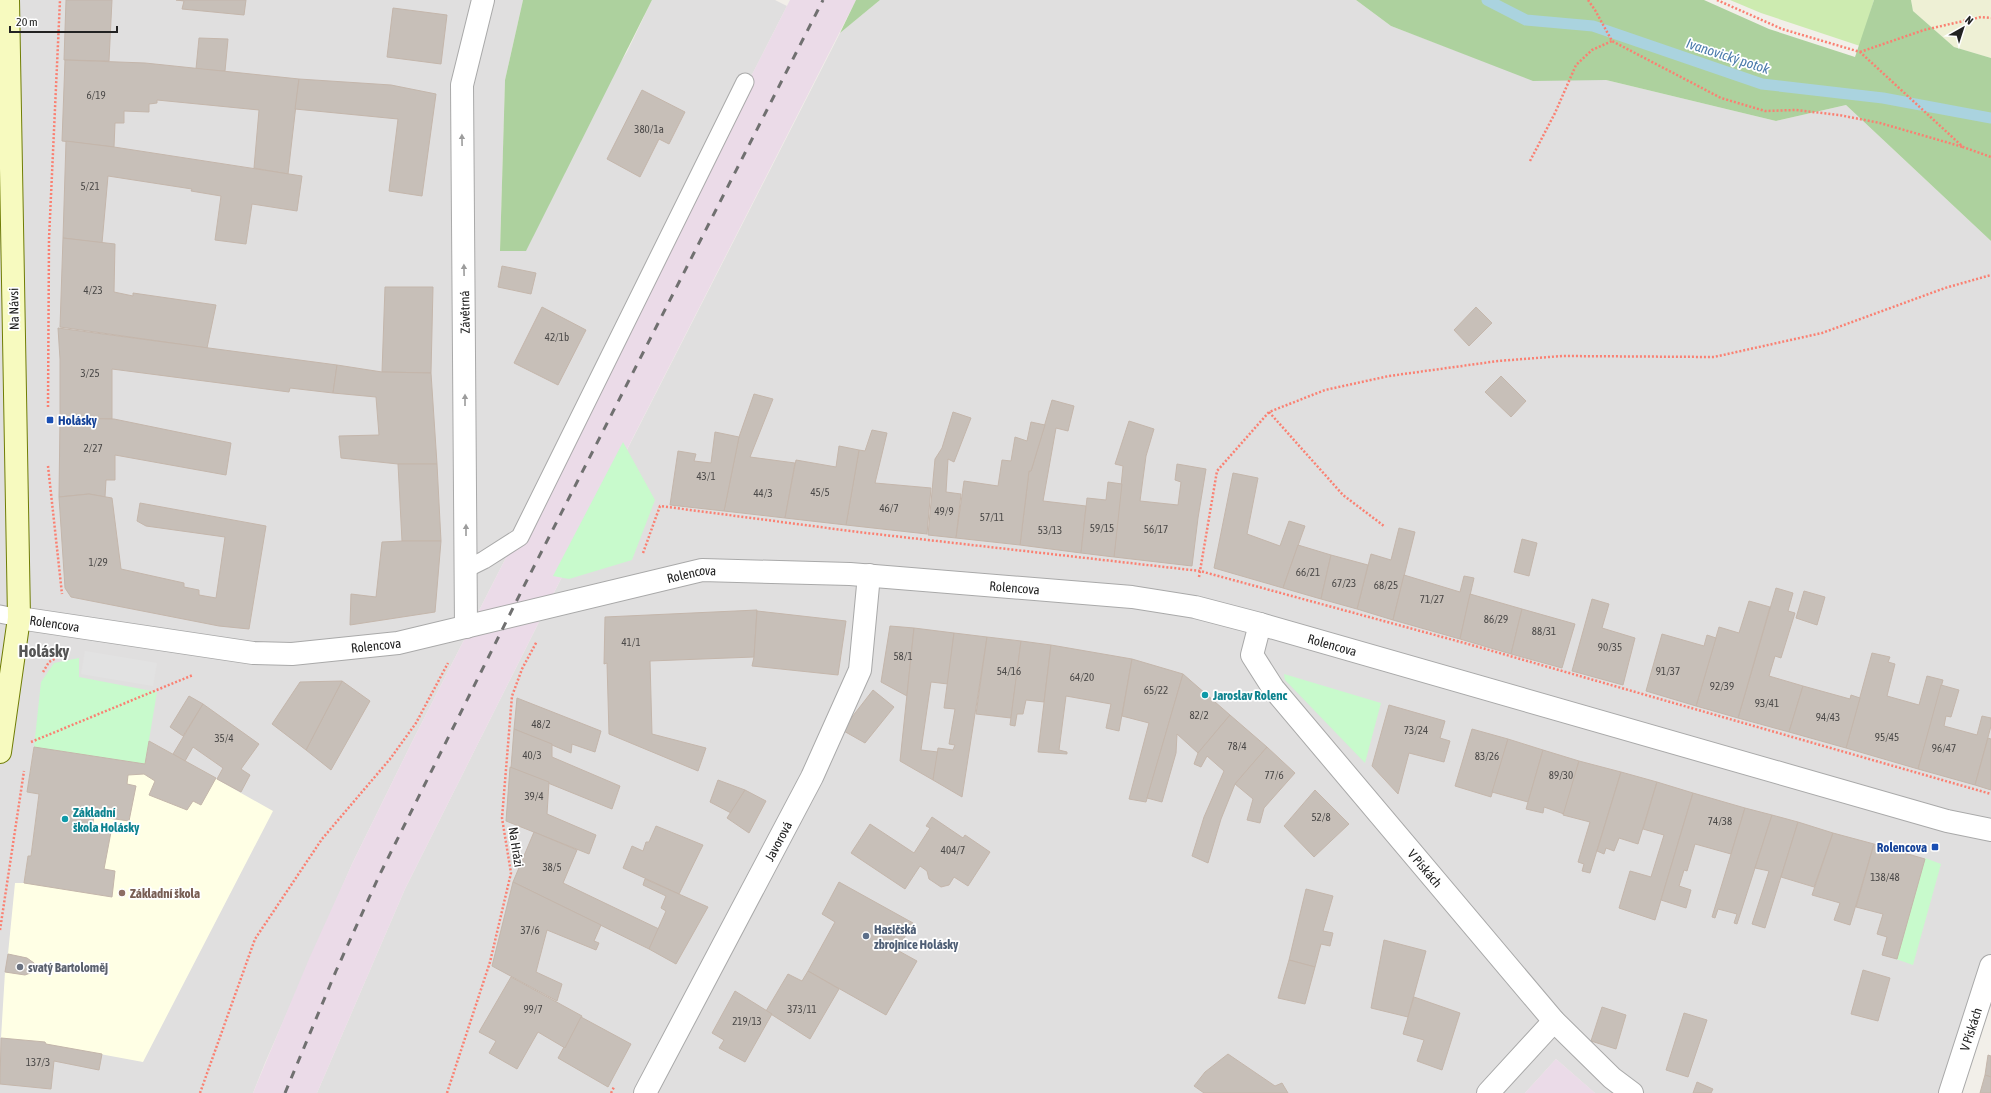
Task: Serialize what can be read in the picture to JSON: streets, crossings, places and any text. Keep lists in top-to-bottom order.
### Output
{
  "streets": {
    "street": [
      "Na Návsi",
      "Závětrná",
      "Rolencova",
      "Javorová",
      "V Pískách"
    ],
    "path": ["Na Hrázi"]
  },
  "crossings": [
    ["Na Návsi", "Rolencova"],
    ["Závětrná", "Rolencova"],
    ["Rolencova", "Javorová"],
    ["Rolencova", "Na Hrázi"],
    ["Rolencova", "V Pískách"]
  ],
  "one_way": ["Závětrná"],
  "districts": ["Holásky"],
  "water": ["Ivanovický potok"],
  "places": {
    "transit": ["Holásky", "Rolencova"],
    "other": [
      "Jaroslav Rolenc",
      "Základní škola Holásky",
      "Základní škola",
      "Hasičská zbrojnice Holásky",
      "svatý Bartoloměj"
    ]
  },
  "house_numbers": [
    "6/19",
    "380/1a",
    "5/21",
    "4/23",
    "42/1b",
    "3/25",
    "2/27",
    "43/1",
    "45/5",
    "44/3",
    "46/7",
    "49/9",
    "57/11",
    "59/15",
    "56/17",
    "53/13",
    "1/29",
    "66/21",
    "67/23",
    "68/25",
    "71/27",
    "86/29",
    "88/31",
    "41/1",
    "90/35",
    "58/1",
    "54/16",
    "91/37",
    "64/20",
    "92/39",
    "65/22",
    "93/41",
    "82/2",
    "94/43",
    "48/2",
    "73/24",
    "95/45",
    "35/4",
    "78/4",
    "96/47",
    "40/3",
    "83/26",
    "77/6",
    "89/30",
    "39/4",
    "52/8",
    "74/38",
    "404/7",
    "38/5",
    "138/48",
    "37/6",
    "99/7",
    "373/11",
    "219/13",
    "137/3"
  ],
  "scale_bar": "20 m",
  "north": "top right"
}
